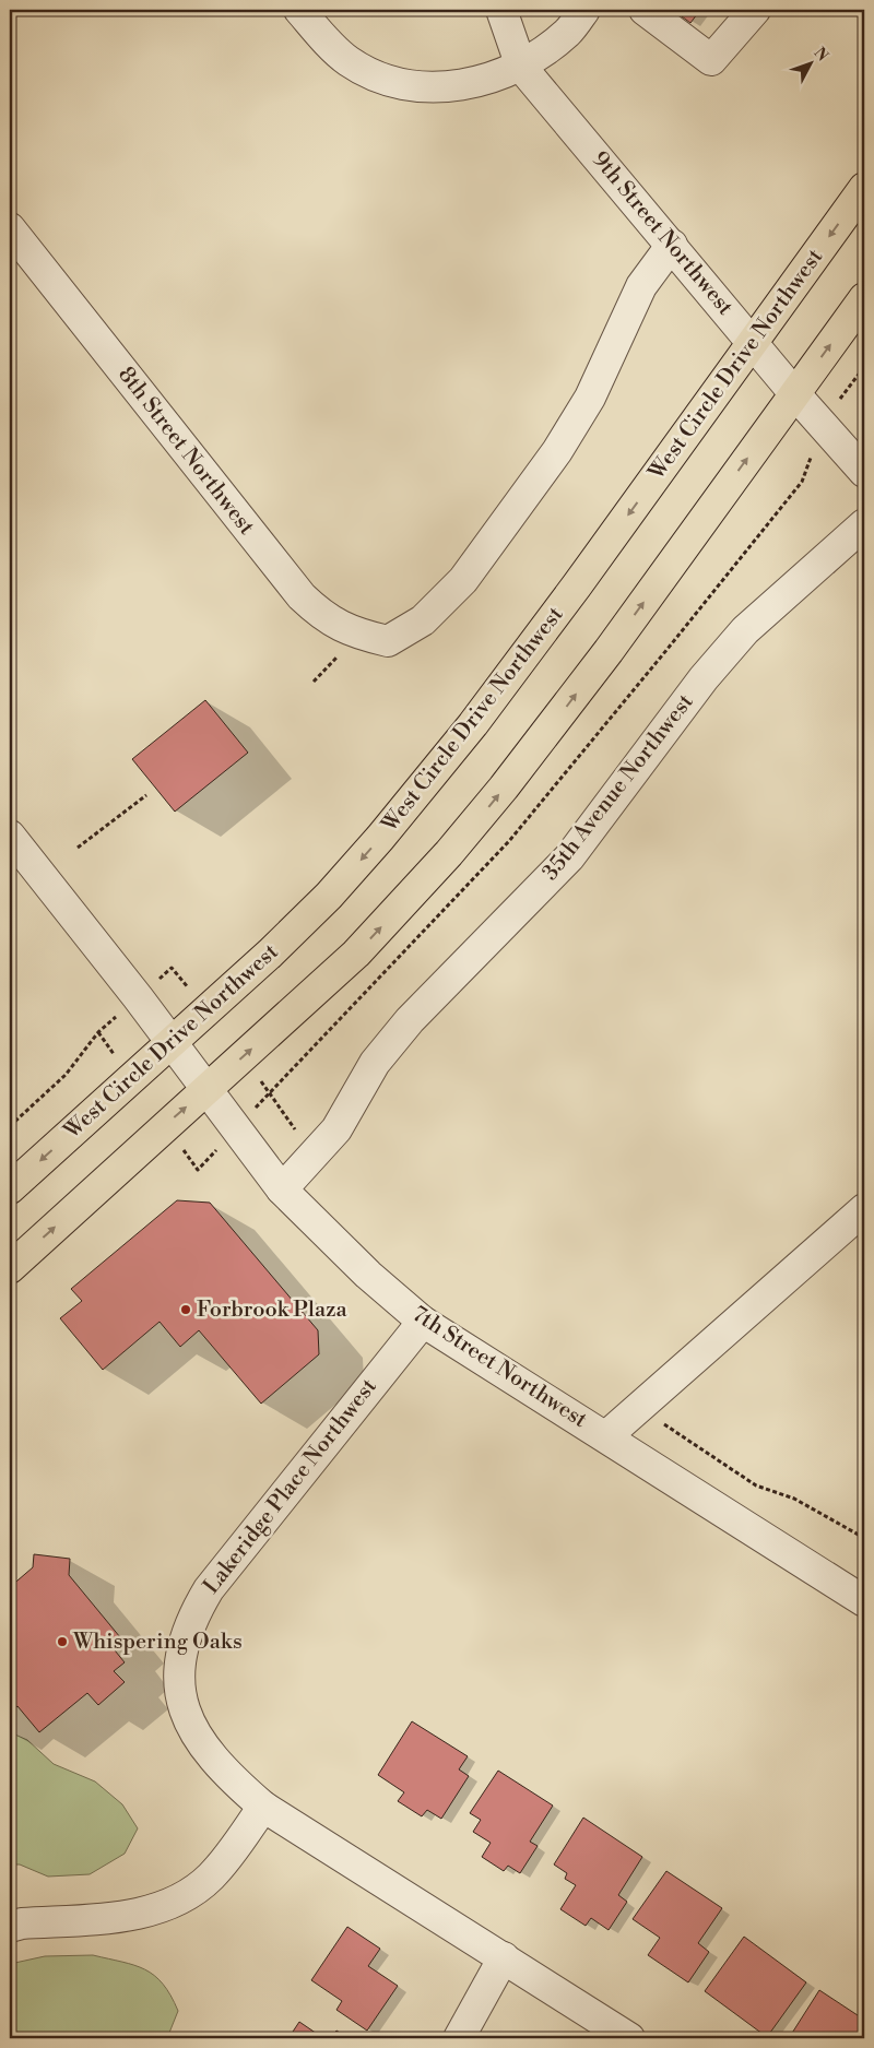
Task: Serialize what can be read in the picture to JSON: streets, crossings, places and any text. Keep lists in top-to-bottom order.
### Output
{
  "streets": {
    "main road": ["West Circle Drive Northwest"],
    "street": [
      "9th Street Northwest",
      "8th Street Northwest",
      "35th Avenue Northwest",
      "7th Street Northwest",
      "Lakeridge Place Northwest"
    ]
  },
  "crossings": [
    ["9th Street Northwest", "West Circle Drive Northwest"],
    ["9th Street Northwest", "8th Street Northwest"],
    ["West Circle Drive Northwest", "7th Street Northwest"],
    ["35th Avenue Northwest", "7th Street Northwest"],
    ["7th Street Northwest", "Lakeridge Place Northwest"]
  ],
  "places": ["Forbrook Plaza", "Whispering Oaks"],
  "north": "top right"
}
